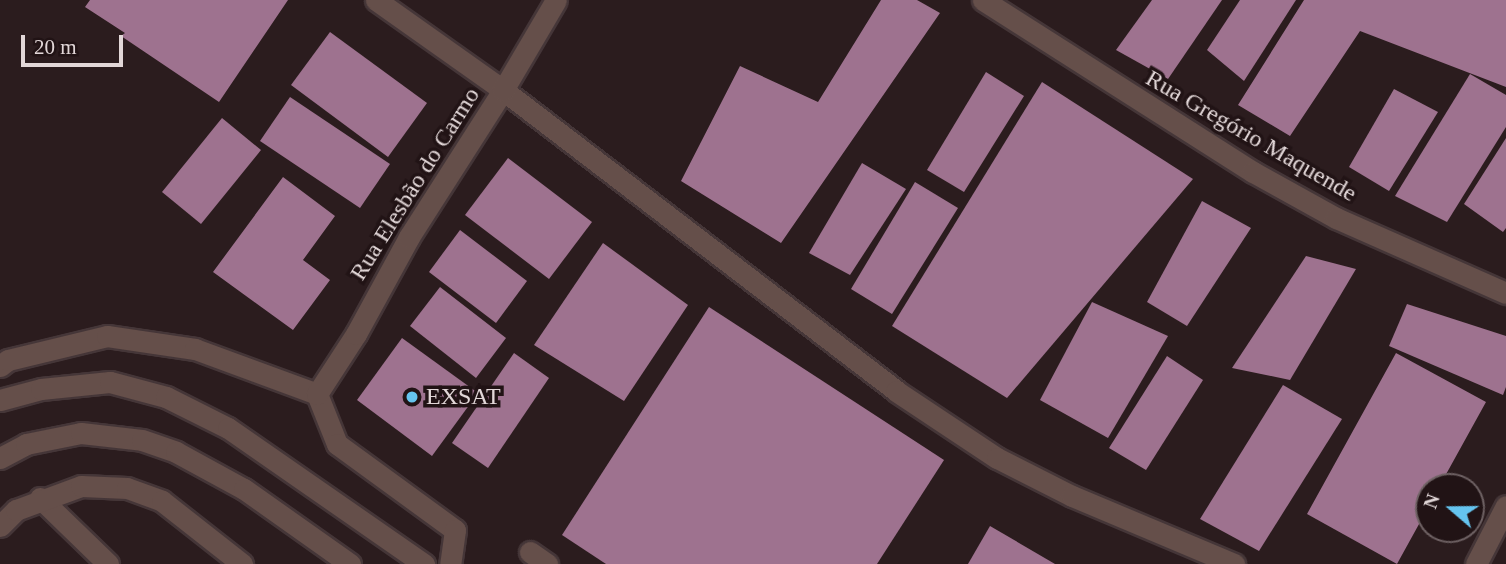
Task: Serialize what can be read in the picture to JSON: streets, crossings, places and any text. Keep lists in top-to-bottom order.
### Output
{
  "streets": {
    "street": ["Rua Gregório Maquende", "Rua Elesbão do Carmo"]
  },
  "places": ["EXSAT"],
  "scale_bar": "20 m",
  "north": "left"
}
